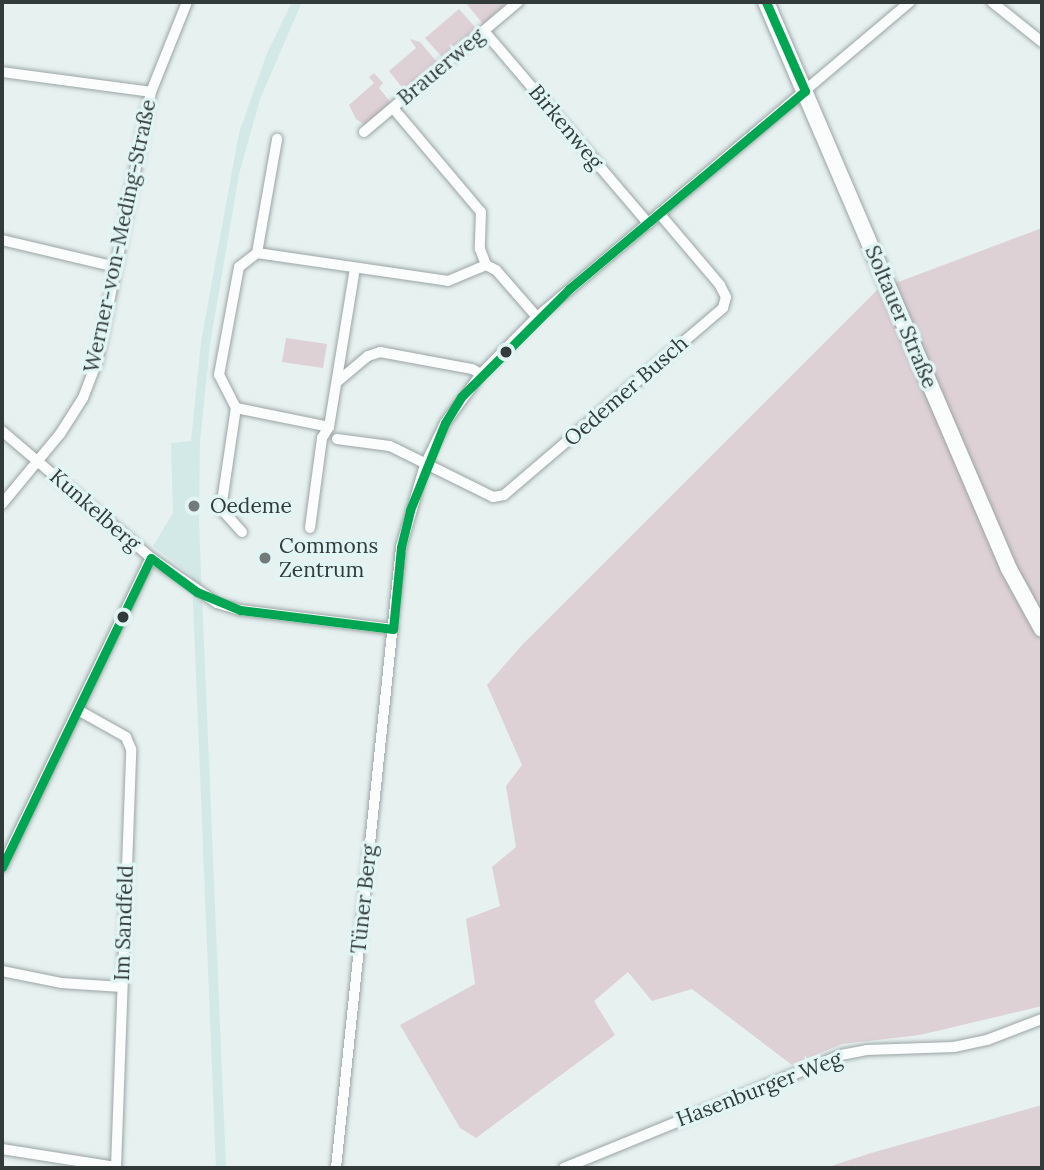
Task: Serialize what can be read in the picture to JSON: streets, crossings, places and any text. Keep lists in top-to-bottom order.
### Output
{
  "streets": {
    "street": [
      "Brauerweg",
      "Birkenweg",
      "Werner-von-Meding-Straße",
      "Soltauer Straße",
      "Oedemer Busch",
      "Kunkelberg",
      "Tüner Berg",
      "Im Sandfeld",
      "Hasenburger Weg"
    ]
  },
  "crossings": [
    ["Brauerweg", "Birkenweg"],
    ["Birkenweg", "Tüner Berg"],
    ["Werner-von-Meding-Straße", "Kunkelberg"],
    ["Soltauer Straße", "Tüner Berg"],
    ["Oedemer Busch", "Tüner Berg"],
    ["Kunkelberg", "Tüner Berg"]
  ],
  "places": ["Oedeme", "Commons Zentrum"]
}
